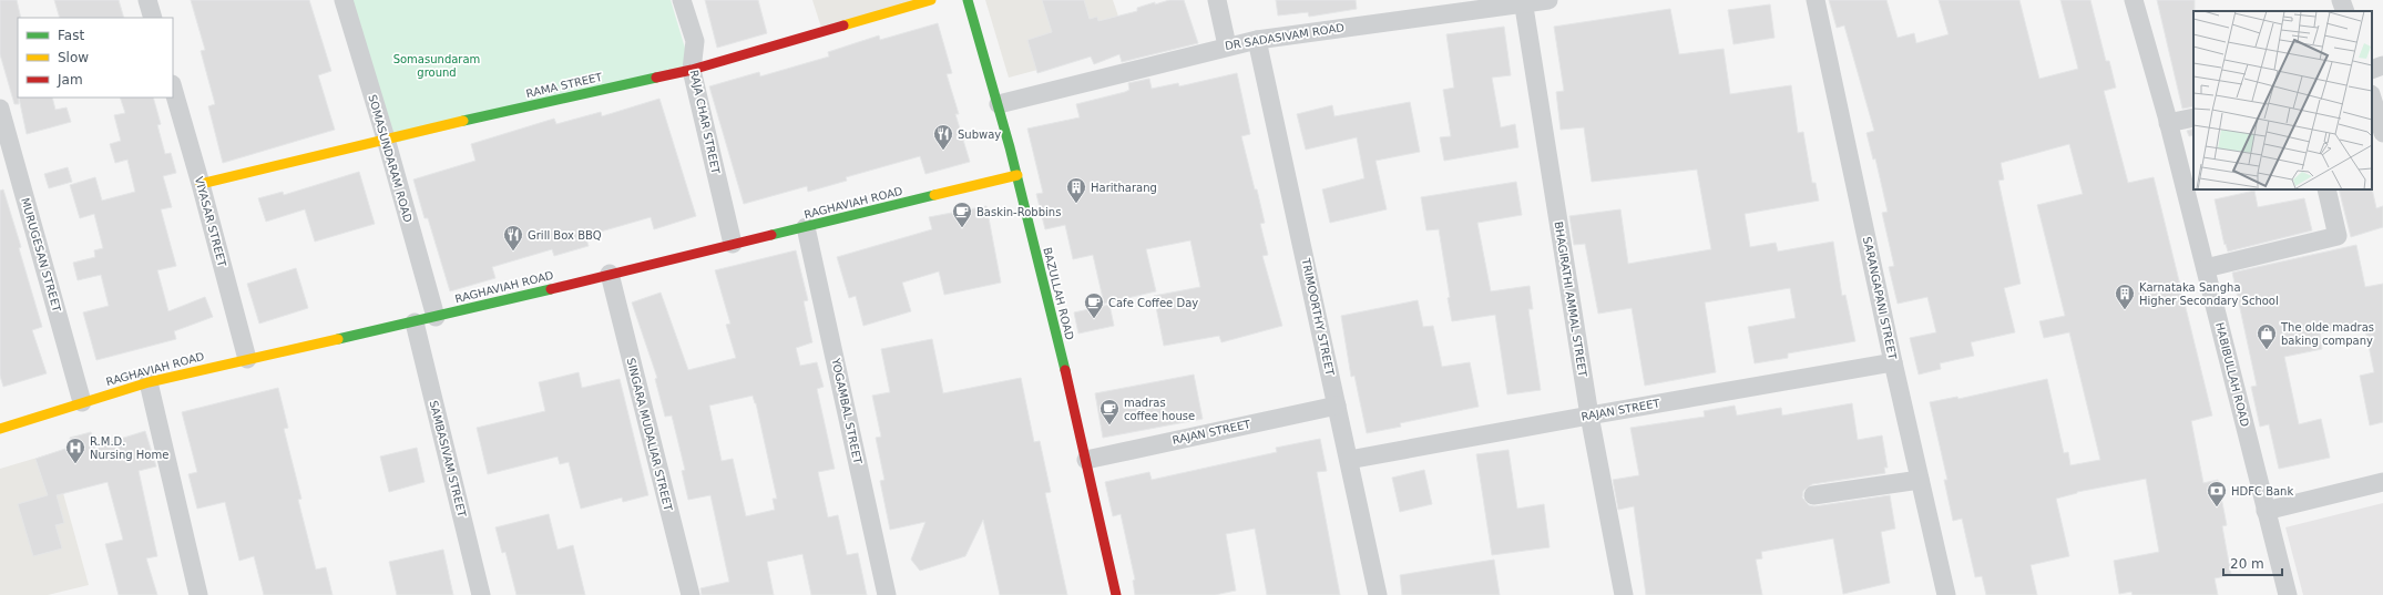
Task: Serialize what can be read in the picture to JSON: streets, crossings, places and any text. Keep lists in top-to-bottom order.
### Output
{
  "streets": {
    "street": [
      "DR SADASIVAM ROAD",
      "RAMA STREET",
      "RAJA CHAR STREET",
      "SOMASUNDARAM ROAD",
      "RAGHAVIAH ROAD",
      "VIYASAR STREET",
      "MURUGESAN STREET",
      "BAZULLAH ROAD",
      "SARANGAPANI STREET",
      "BHAGIRATHI AMMAL STREET",
      "TRIMOORTHY STREET",
      "HABIBULLAH ROAD",
      "RAJAN STREET",
      "YOGAMBAL STREET",
      "SINGARA MUDALIAR STREET",
      "SAMBASIVAM STREET"
    ]
  },
  "crossings": [
    ["DR SADASIVAM ROAD", "BAZULLAH ROAD"],
    ["DR SADASIVAM ROAD", "BHAGIRATHI AMMAL STREET"],
    ["DR SADASIVAM ROAD", "TRIMOORTHY STREET"],
    ["RAMA STREET", "RAJA CHAR STREET"],
    ["RAMA STREET", "SOMASUNDARAM ROAD"],
    ["RAMA STREET", "VIYASAR STREET"],
    ["RAJA CHAR STREET", "RAGHAVIAH ROAD"],
    ["SOMASUNDARAM ROAD", "RAGHAVIAH ROAD"],
    ["RAGHAVIAH ROAD", "VIYASAR STREET"],
    ["RAGHAVIAH ROAD", "MURUGESAN STREET"],
    ["RAGHAVIAH ROAD", "BAZULLAH ROAD"],
    ["RAGHAVIAH ROAD", "YOGAMBAL STREET"],
    ["RAGHAVIAH ROAD", "SINGARA MUDALIAR STREET"],
    ["RAGHAVIAH ROAD", "SAMBASIVAM STREET"],
    ["BAZULLAH ROAD", "RAJAN STREET"],
    ["SARANGAPANI STREET", "RAJAN STREET"],
    ["BHAGIRATHI AMMAL STREET", "RAJAN STREET"],
    ["TRIMOORTHY STREET", "RAJAN STREET"]
  ],
  "parks": ["Somasundaram ground"],
  "places": {
    "restaurant": ["Subway", "Grill Box BBQ"],
    "building": ["Haritharang", "Karnataka Sangha Higher Secondary School"],
    "cafe": ["Baskin-Robbins", "Cafe Coffee Day", "madras coffee house"],
    "shop": ["The olde madras baking company"],
    "hospital": ["R.M.D. Nursing Home"],
    "bank": ["HDFC Bank"]
  },
  "legend": ["Fast", "Slow", "Jam"],
  "scale_bar": "20 m"
}
